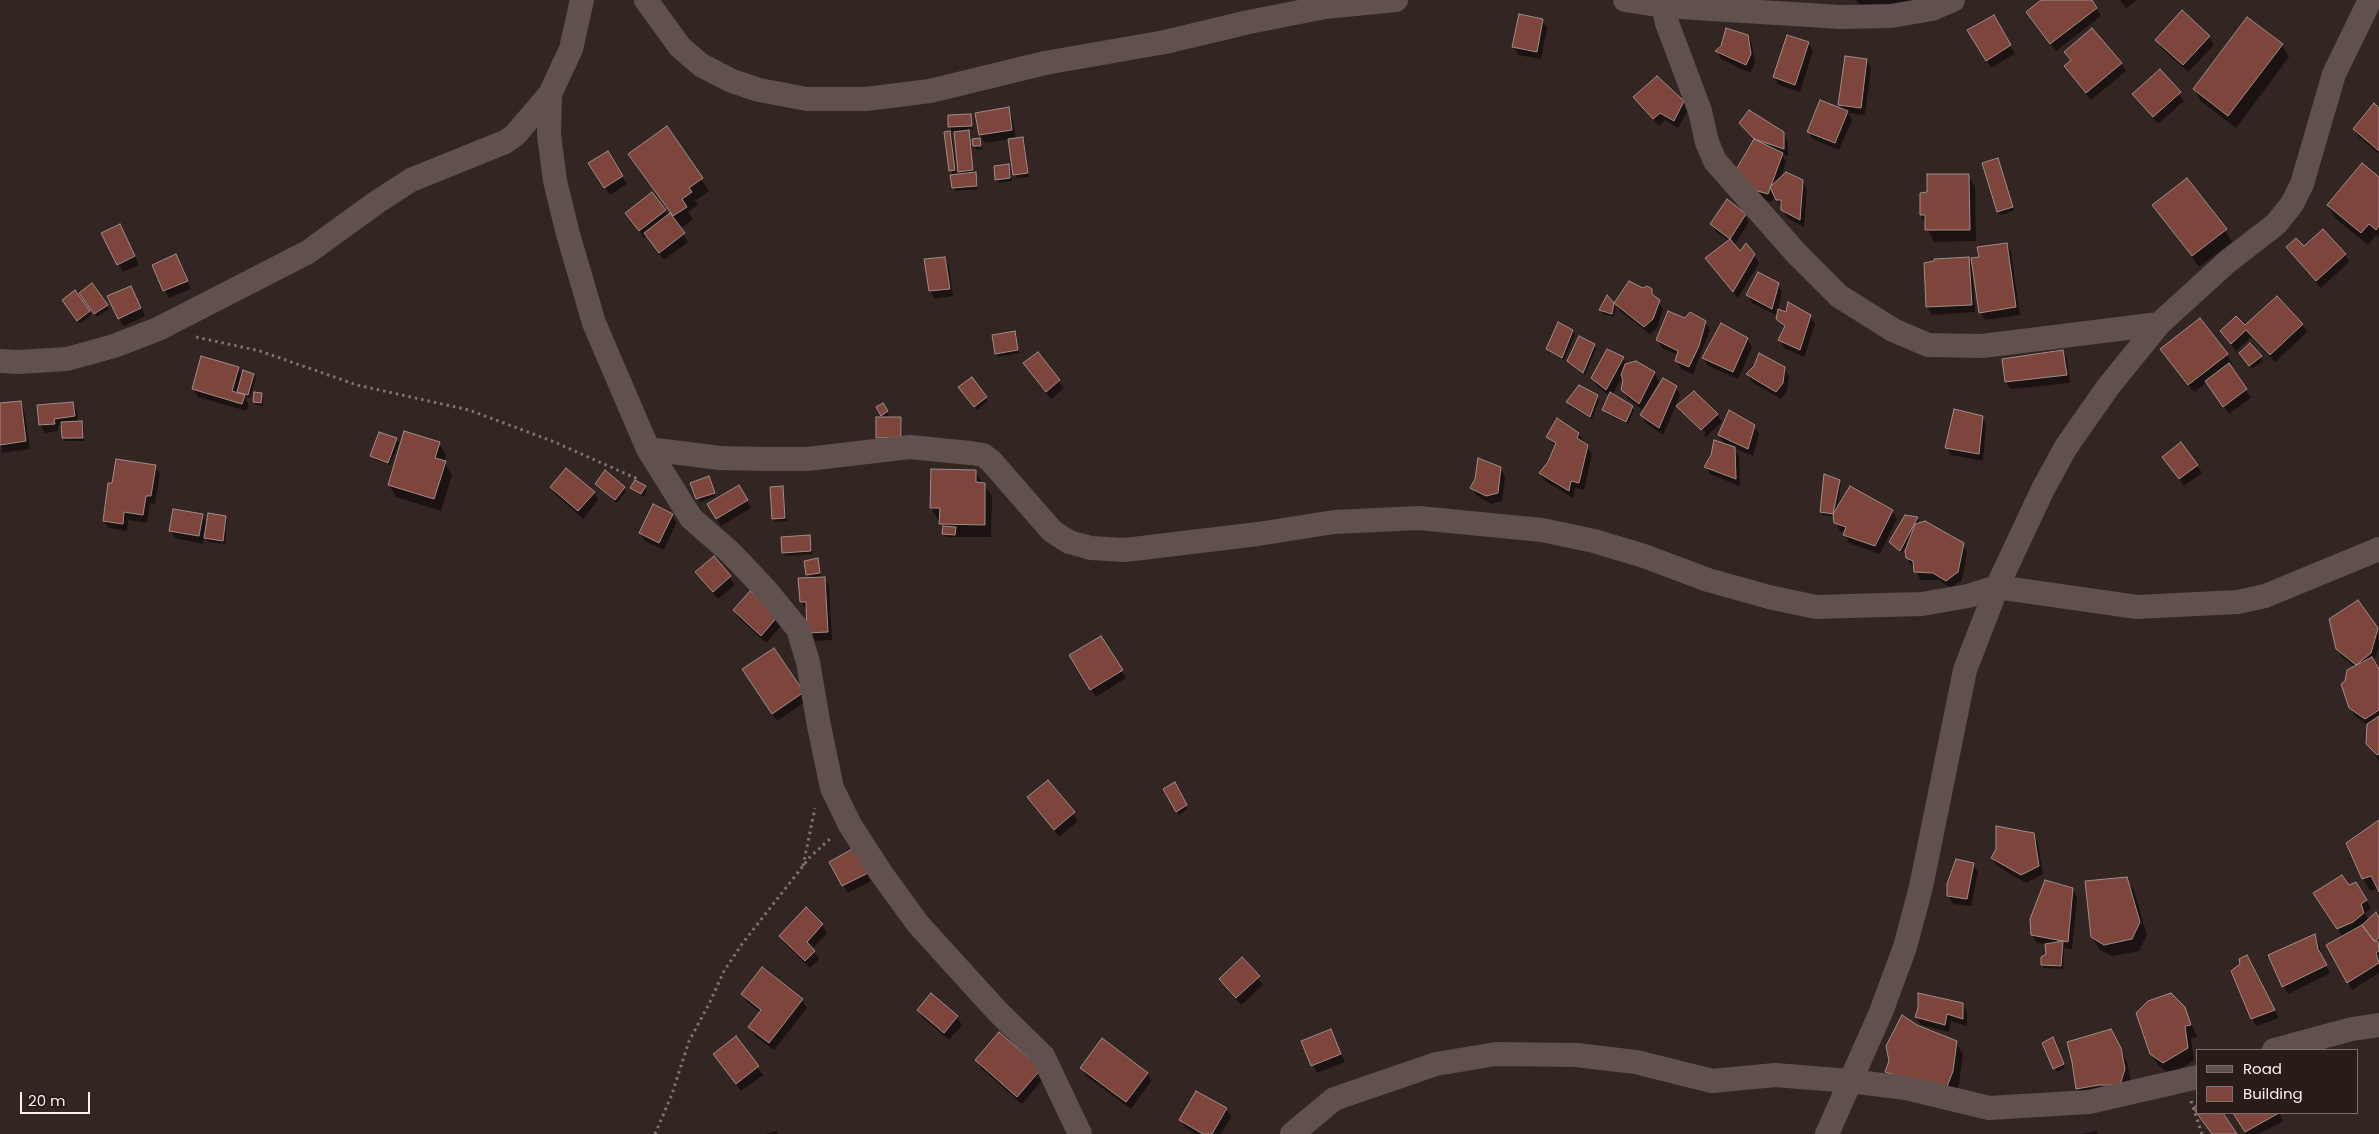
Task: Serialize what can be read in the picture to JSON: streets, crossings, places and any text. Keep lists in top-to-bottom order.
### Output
{
  "legend": ["Road", "Building"],
  "scale_bar": "20 m"
}
